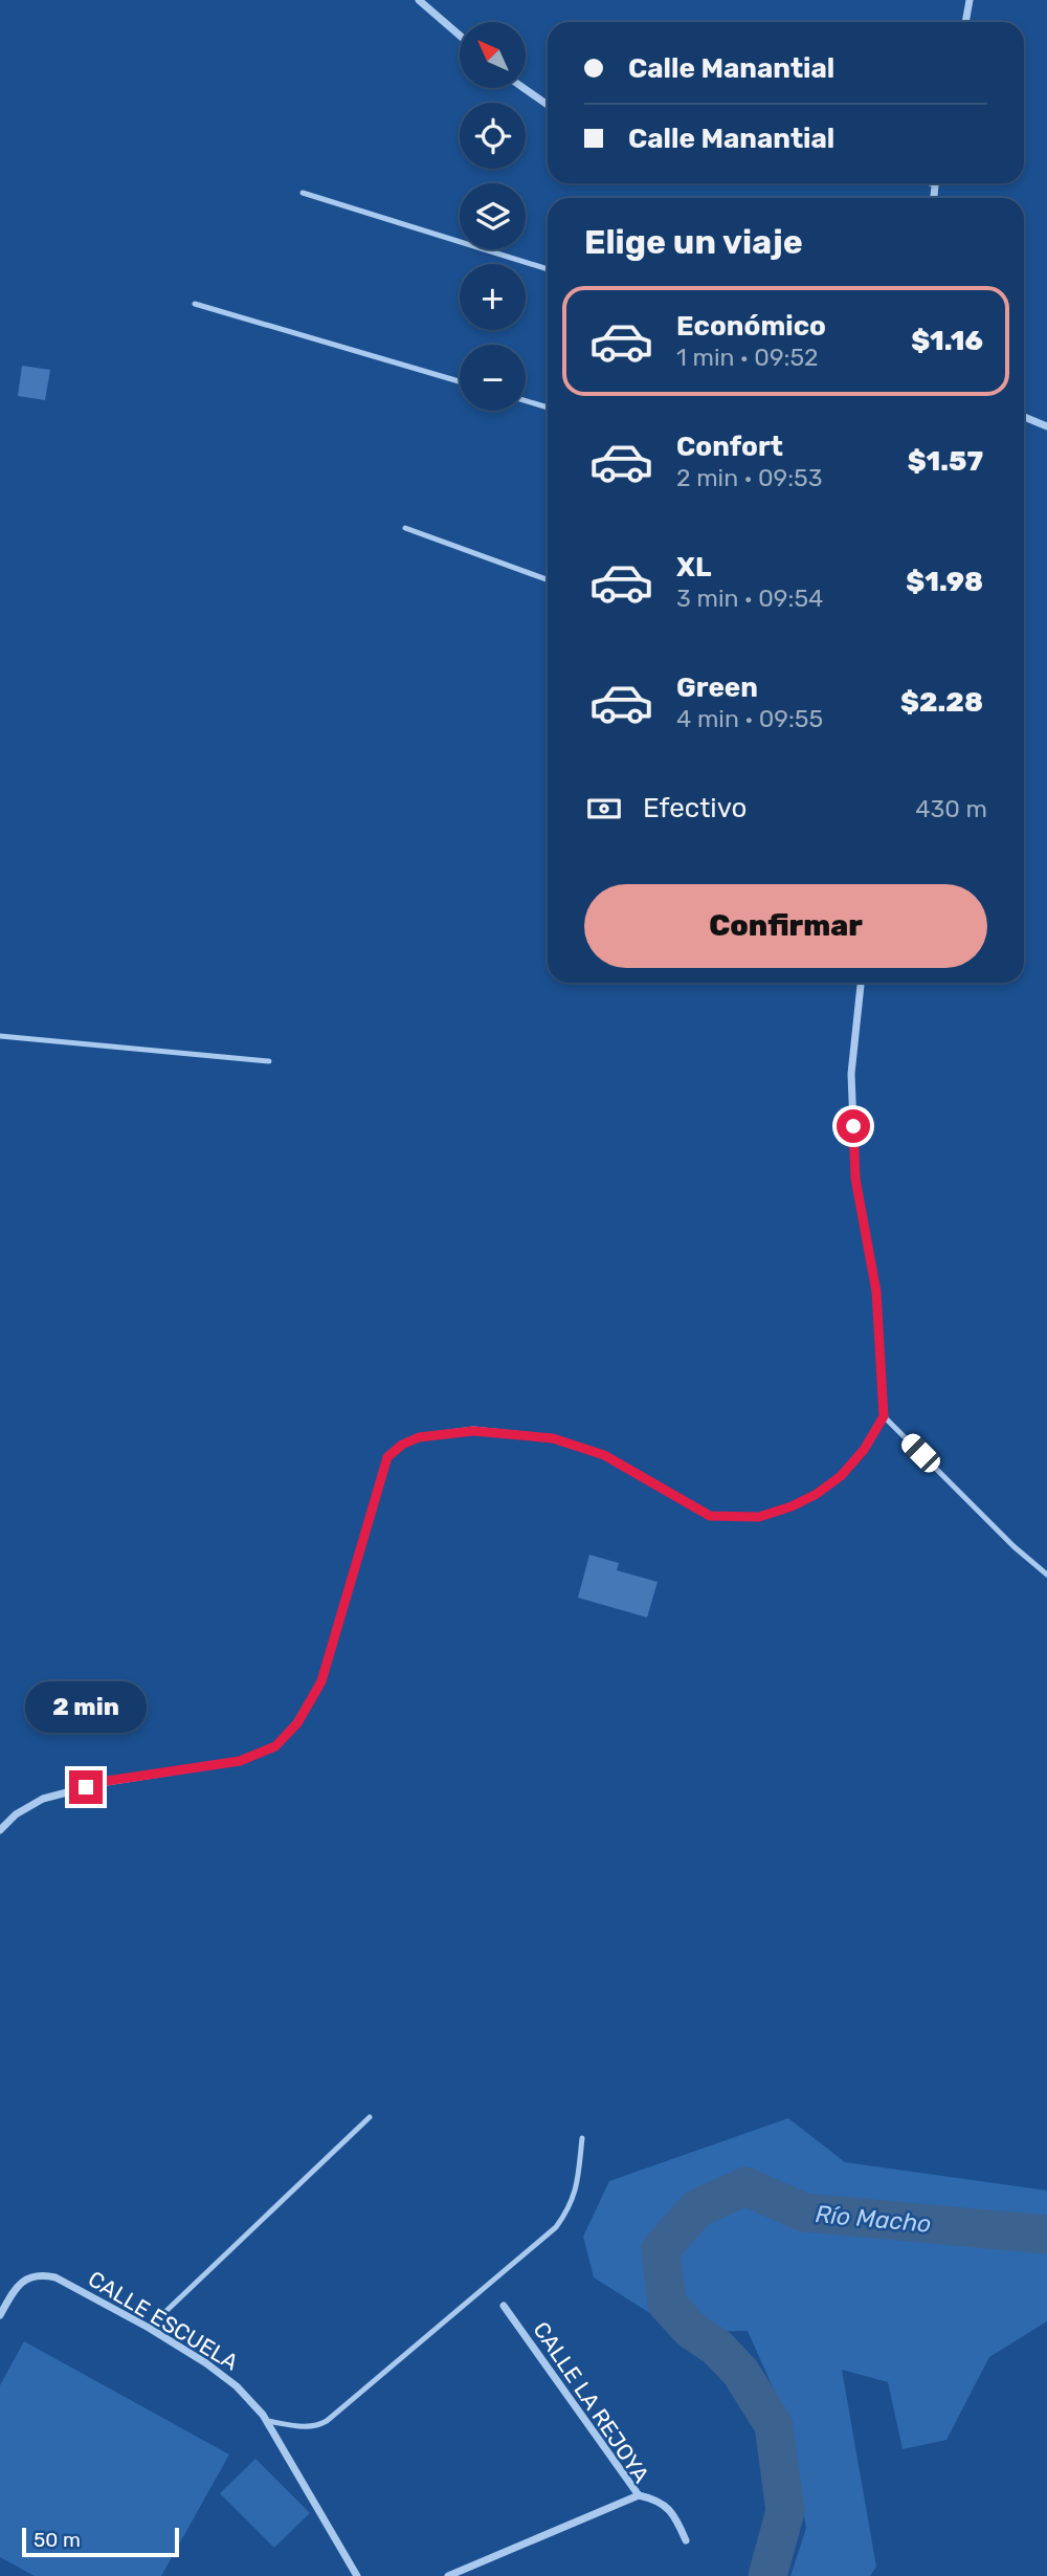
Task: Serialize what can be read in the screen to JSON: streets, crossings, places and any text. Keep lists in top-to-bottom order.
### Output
{
  "streets": {
    "street": ["CALLE ESCUELA", "CALLE LA REJOYA"]
  },
  "water": ["Río Macho"],
  "scale_bar": "50 m",
  "north": "top left",
  "page": {
    "map_buttons": ["+", "−"],
    "banner": ["Calle Manantial", "Calle Manantial"],
    "heading": "Elige un viaje",
    "list": [
      {
        "name": "Económico",
        "note": "1 min · 09:52",
        "value": "$1.16"
      },
      {
        "name": "Confort",
        "note": "2 min · 09:53",
        "value": "$1.57"
      },
      {
        "name": "XL",
        "note": "3 min · 09:54",
        "value": "$1.98"
      },
      {
        "name": "Green",
        "note": "4 min · 09:55",
        "value": "$2.28"
      }
    ],
    "pay": ["Efectivo", "430 m"],
    "buttons": "Confirmar",
    "bubble": "2 min",
    "scale": "50 m"
  }
}
